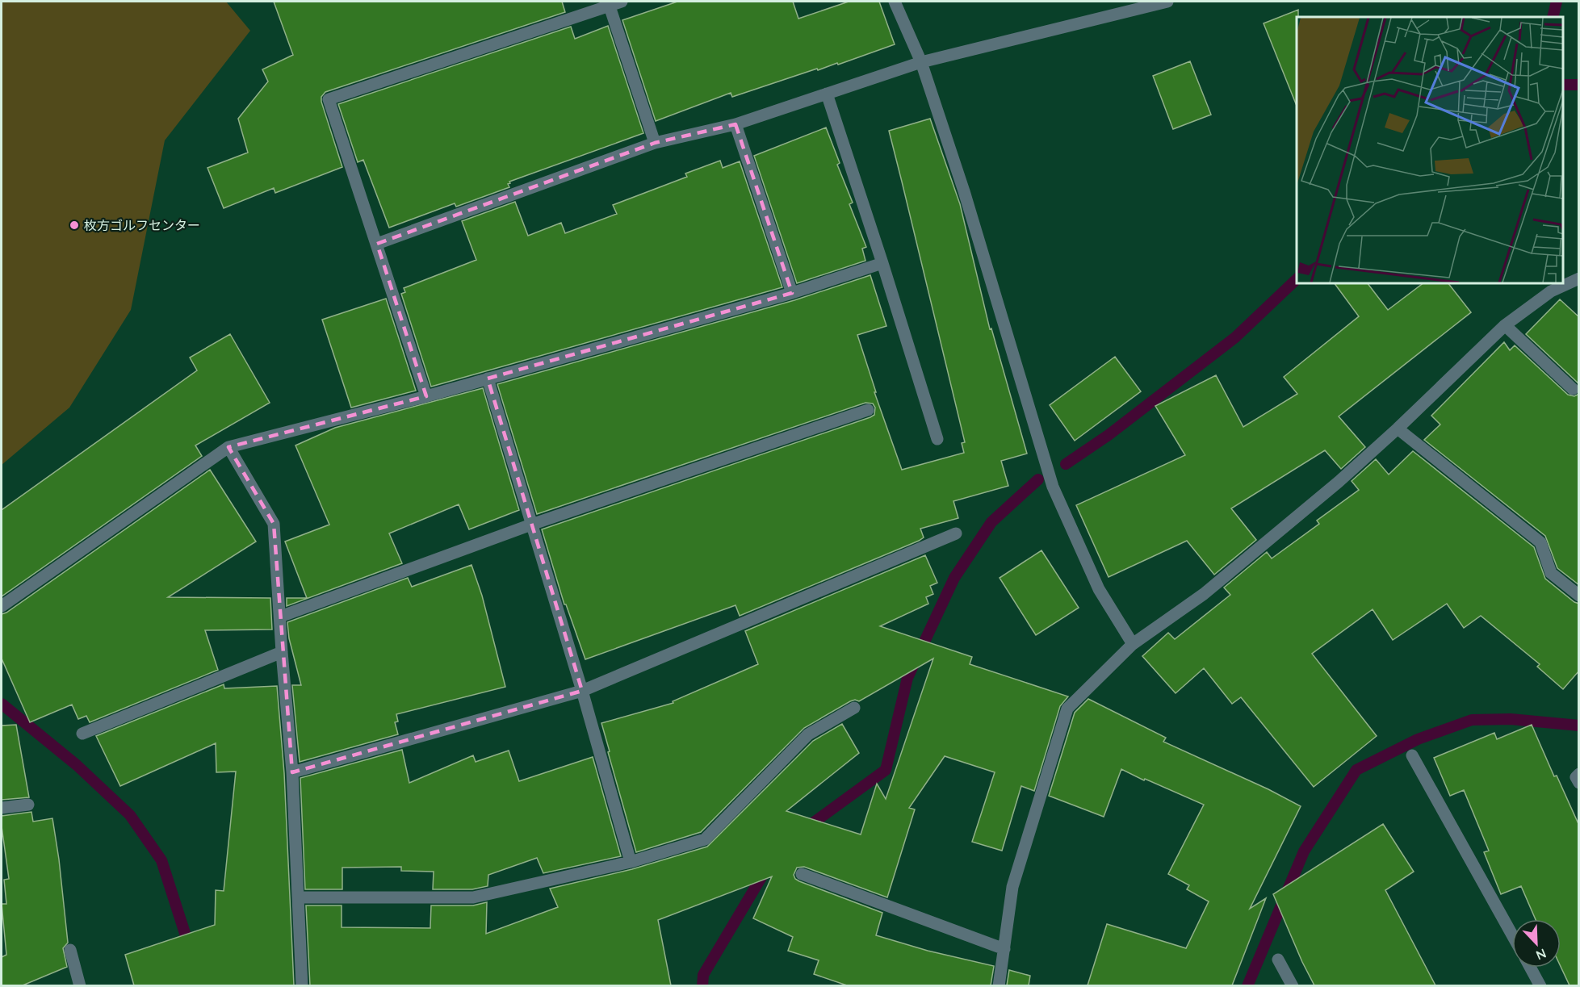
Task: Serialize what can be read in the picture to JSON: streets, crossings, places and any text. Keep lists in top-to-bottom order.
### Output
{
  "places": ["枚方ゴルフセンター"],
  "north": "bottom right"
}
